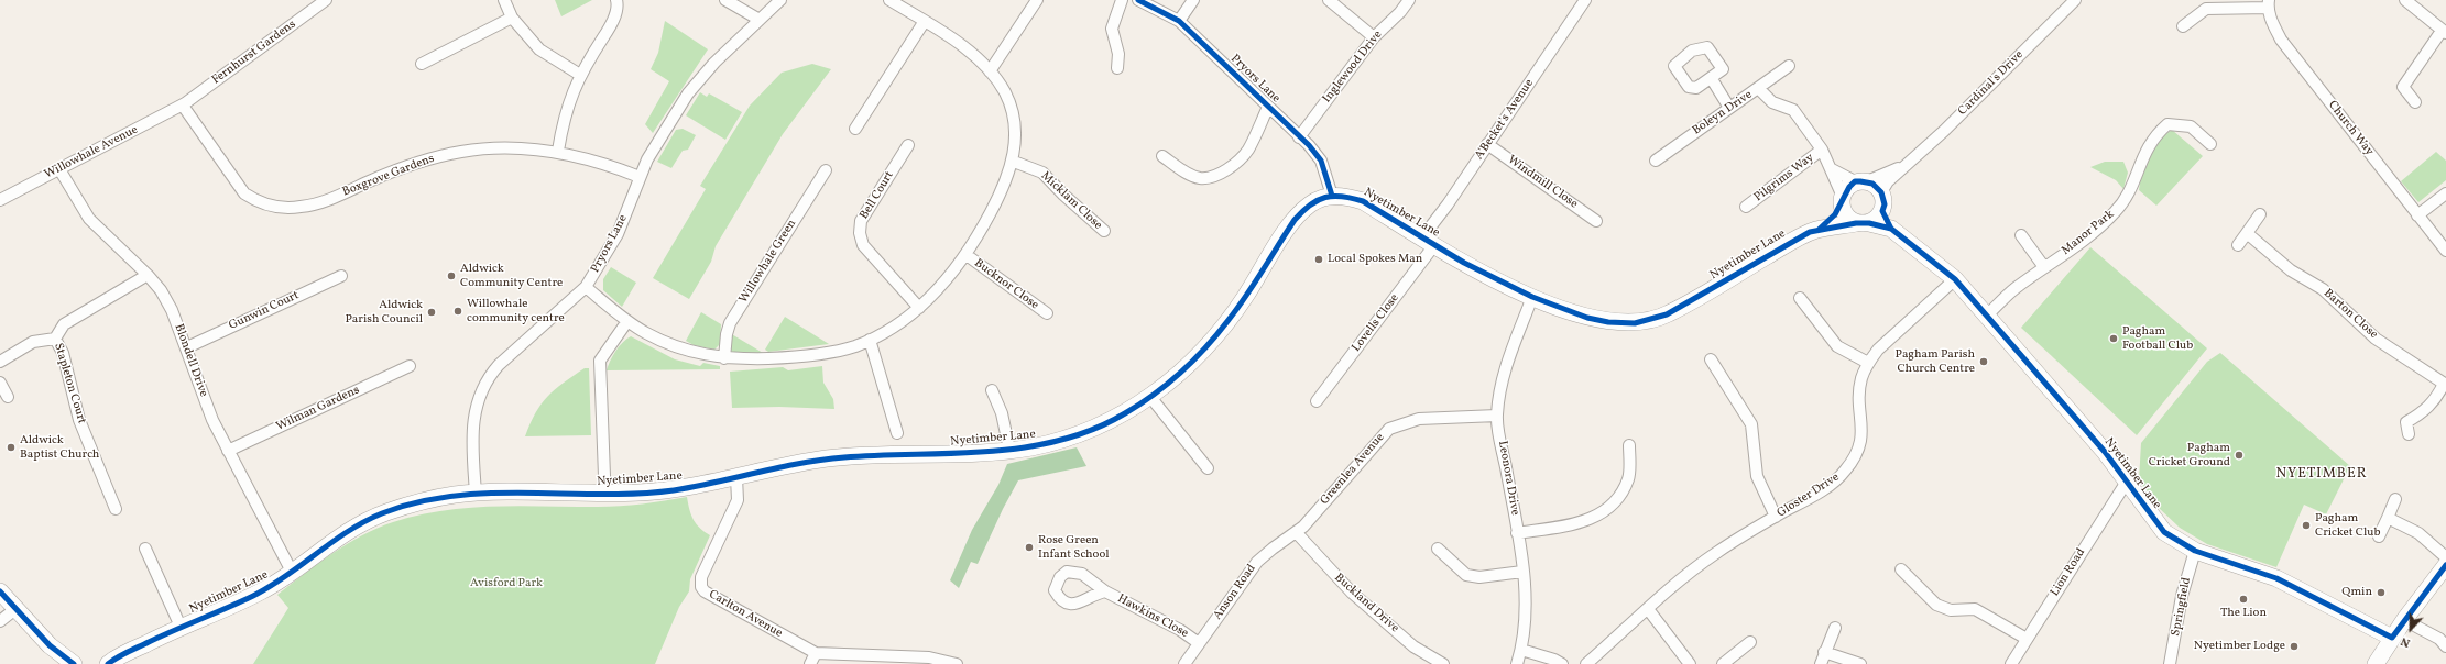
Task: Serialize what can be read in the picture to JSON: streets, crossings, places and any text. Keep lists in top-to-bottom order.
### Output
{
  "streets": {
    "street": [
      "Fernhurst Gardens",
      "Inglewood Drive",
      "Pryors Lane",
      "Cardinal's Drive",
      "Boleyn Drive",
      "A'Becket's Avenue",
      "Church Way",
      "Willowhale Avenue",
      "Boxgrove Gardens",
      "Pilgrims Way",
      "Windmill Close",
      "Bell Court",
      "Micklam Close",
      "Nyetimber Lane",
      "Manor Park",
      "Willowhale Green",
      "Bucknor Close",
      "Gunwin Court",
      "Barton Close",
      "Lovells Close",
      "Blondell Drive",
      "Stapleton Court",
      "Wilman Gardens",
      "Greenlea Avenue",
      "Leonora Drive",
      "Gloster Drive",
      "Lion Road",
      "Anson Road",
      "Buckland Drive",
      "Springfield",
      "Carlton Avenue",
      "Hawkins Close"
    ]
  },
  "crossings": [
    ["Fernhurst Gardens", "Willowhale Avenue"],
    ["Fernhurst Gardens", "Boxgrove Gardens"],
    ["Inglewood Drive", "Pryors Lane"],
    ["Pryors Lane", "Boxgrove Gardens"],
    ["Pryors Lane", "Nyetimber Lane"],
    ["Cardinal's Drive", "Nyetimber Lane"],
    ["A'Becket's Avenue", "Windmill Close"],
    ["A'Becket's Avenue", "Nyetimber Lane"],
    ["A'Becket's Avenue", "Lovells Close"],
    ["Willowhale Avenue", "Boxgrove Gardens"],
    ["Willowhale Avenue", "Blondell Drive"],
    ["Nyetimber Lane", "Manor Park"],
    ["Nyetimber Lane", "Lovells Close"],
    ["Nyetimber Lane", "Blondell Drive"],
    ["Nyetimber Lane", "Leonora Drive"],
    ["Nyetimber Lane", "Gloster Drive"],
    ["Nyetimber Lane", "Lion Road"],
    ["Nyetimber Lane", "Springfield"],
    ["Nyetimber Lane", "Carlton Avenue"],
    ["Gunwin Court", "Blondell Drive"],
    ["Blondell Drive", "Stapleton Court"],
    ["Blondell Drive", "Wilman Gardens"],
    ["Greenlea Avenue", "Leonora Drive"],
    ["Greenlea Avenue", "Anson Road"],
    ["Greenlea Avenue", "Buckland Drive"],
    ["Anson Road", "Buckland Drive"],
    ["Anson Road", "Hawkins Close"]
  ],
  "districts": ["NYETIMBER"],
  "parks": ["Avisford Park"],
  "places": [
    "Local Spokes Man",
    "Aldwick Community Centre",
    "Willowhale community centre",
    "Aldwick Parish Council",
    "Pagham Football Club",
    "Pagham Parish Church Centre",
    "Aldwick Baptist Church",
    "Pagham Cricket Ground",
    "Pagham Cricket Club",
    "Rose Green Infant School",
    "Qmin",
    "The Lion",
    "Nyetimber Lodge"
  ],
  "north": "bottom"
}
